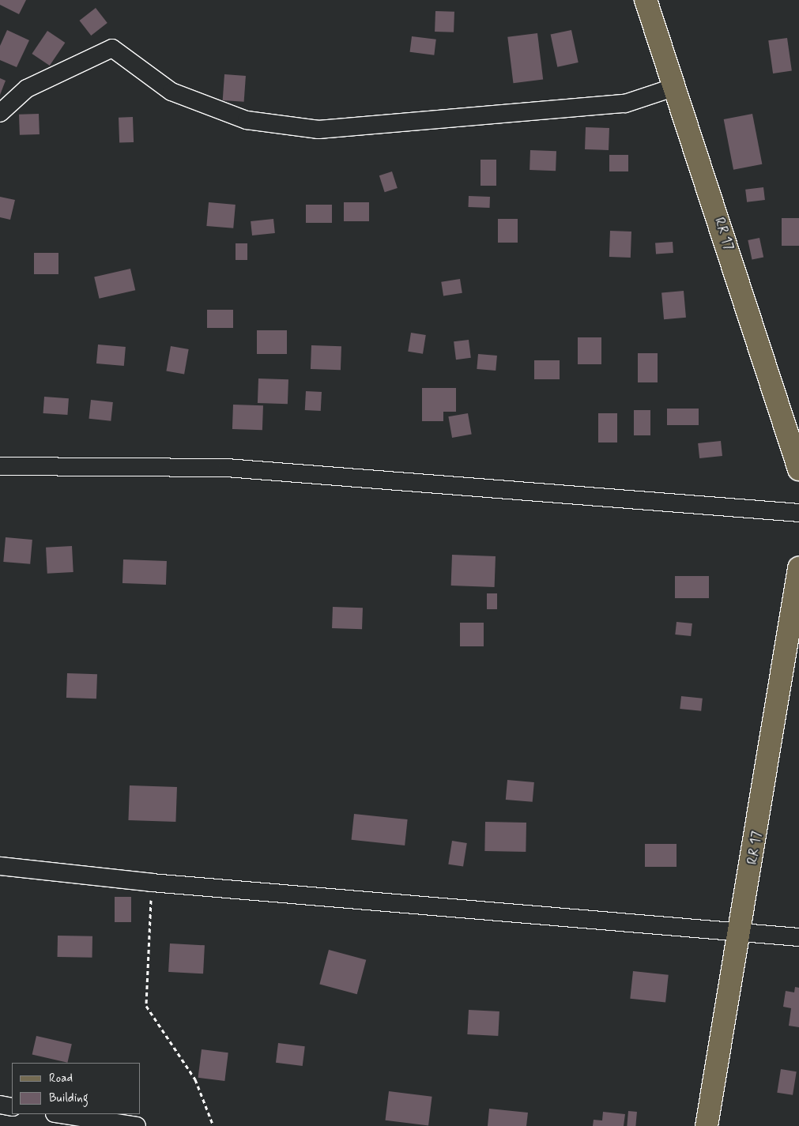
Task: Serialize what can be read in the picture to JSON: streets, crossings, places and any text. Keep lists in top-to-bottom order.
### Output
{
  "streets": {
    "main road": ["RR 17"]
  },
  "legend": ["Road", "Building"]
}
